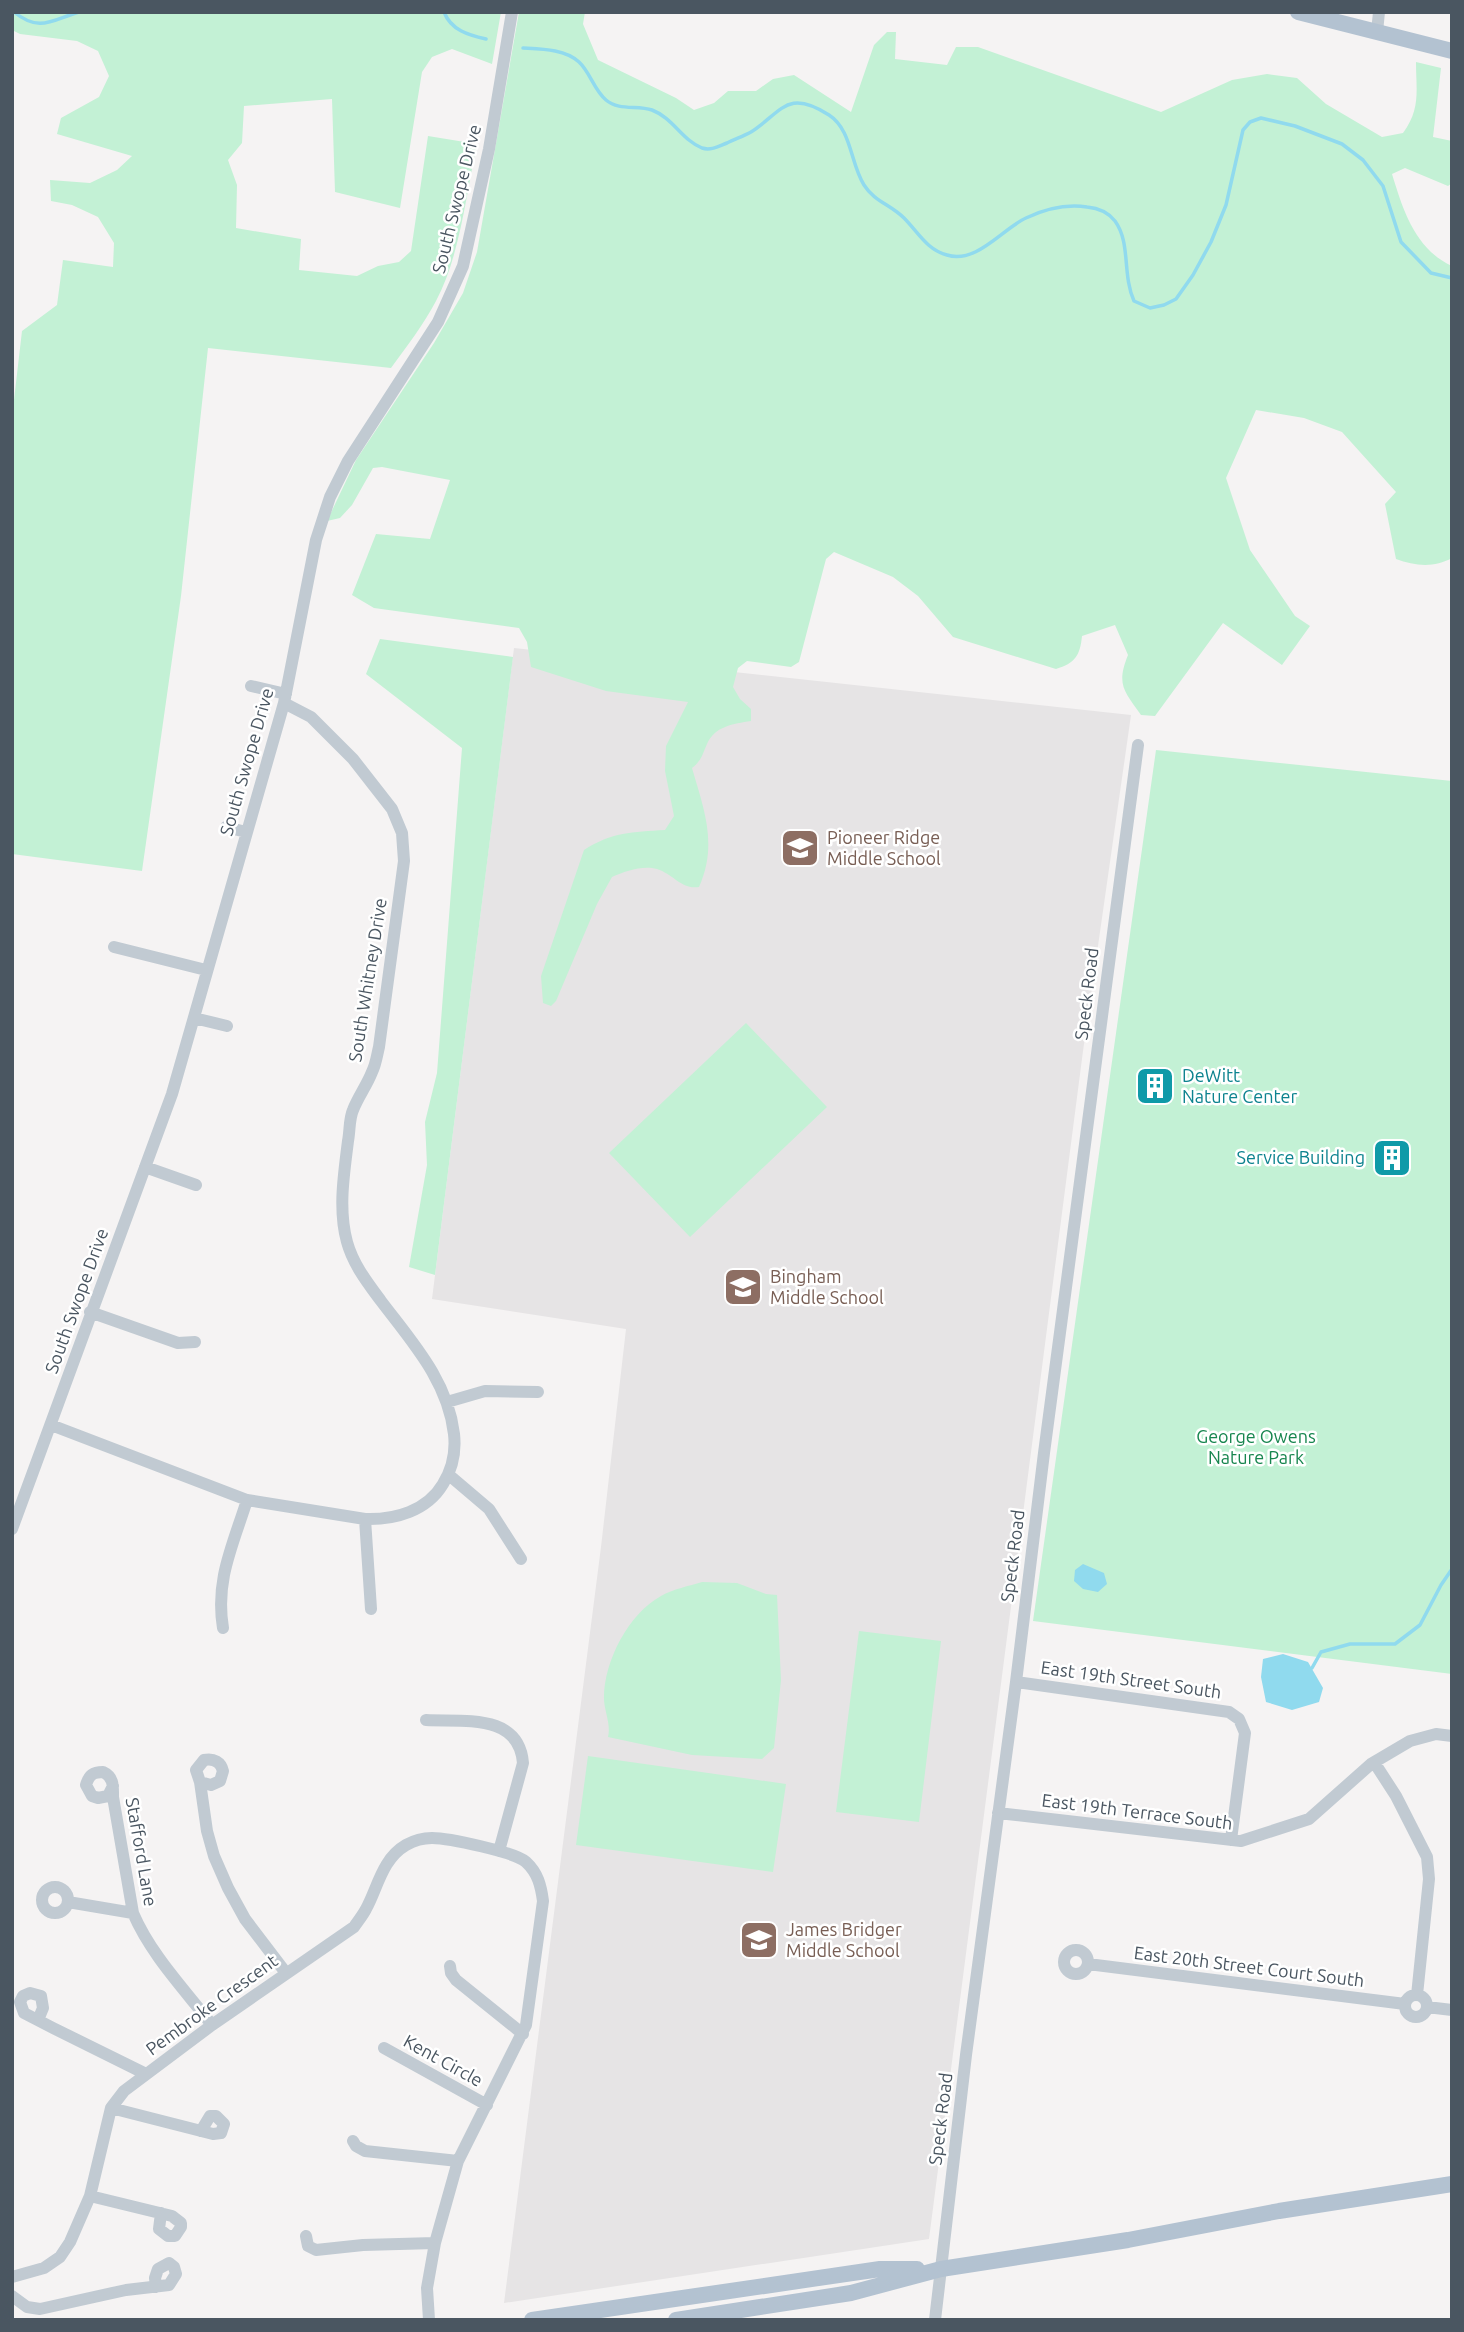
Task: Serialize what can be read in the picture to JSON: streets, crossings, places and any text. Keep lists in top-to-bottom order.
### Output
{
  "streets": {
    "street": [
      "South Swope Drive",
      "South Whitney Drive",
      "Speck Road",
      "East 19th Street South",
      "East 19th Terrace South",
      "Stafford Lane",
      "East 20th Street Court South",
      "Pembroke Crescent",
      "Kent Circle"
    ]
  },
  "crossings": [
    ["South Swope Drive", "South Whitney Drive"],
    ["Speck Road", "East 19th Street South"],
    ["Speck Road", "East 19th Terrace South"],
    ["East 19th Street South", "East 19th Terrace South"],
    ["Stafford Lane", "Pembroke Crescent"],
    ["Pembroke Crescent", "Kent Circle"]
  ],
  "parks": ["George Owens Nature Park"],
  "places": {
    "school or university": ["Pioneer Ridge Middle School", "Bingham Middle School", "James Bridger Middle School"],
    "building": ["DeWitt Nature Center", "Service Building"]
  }
}
